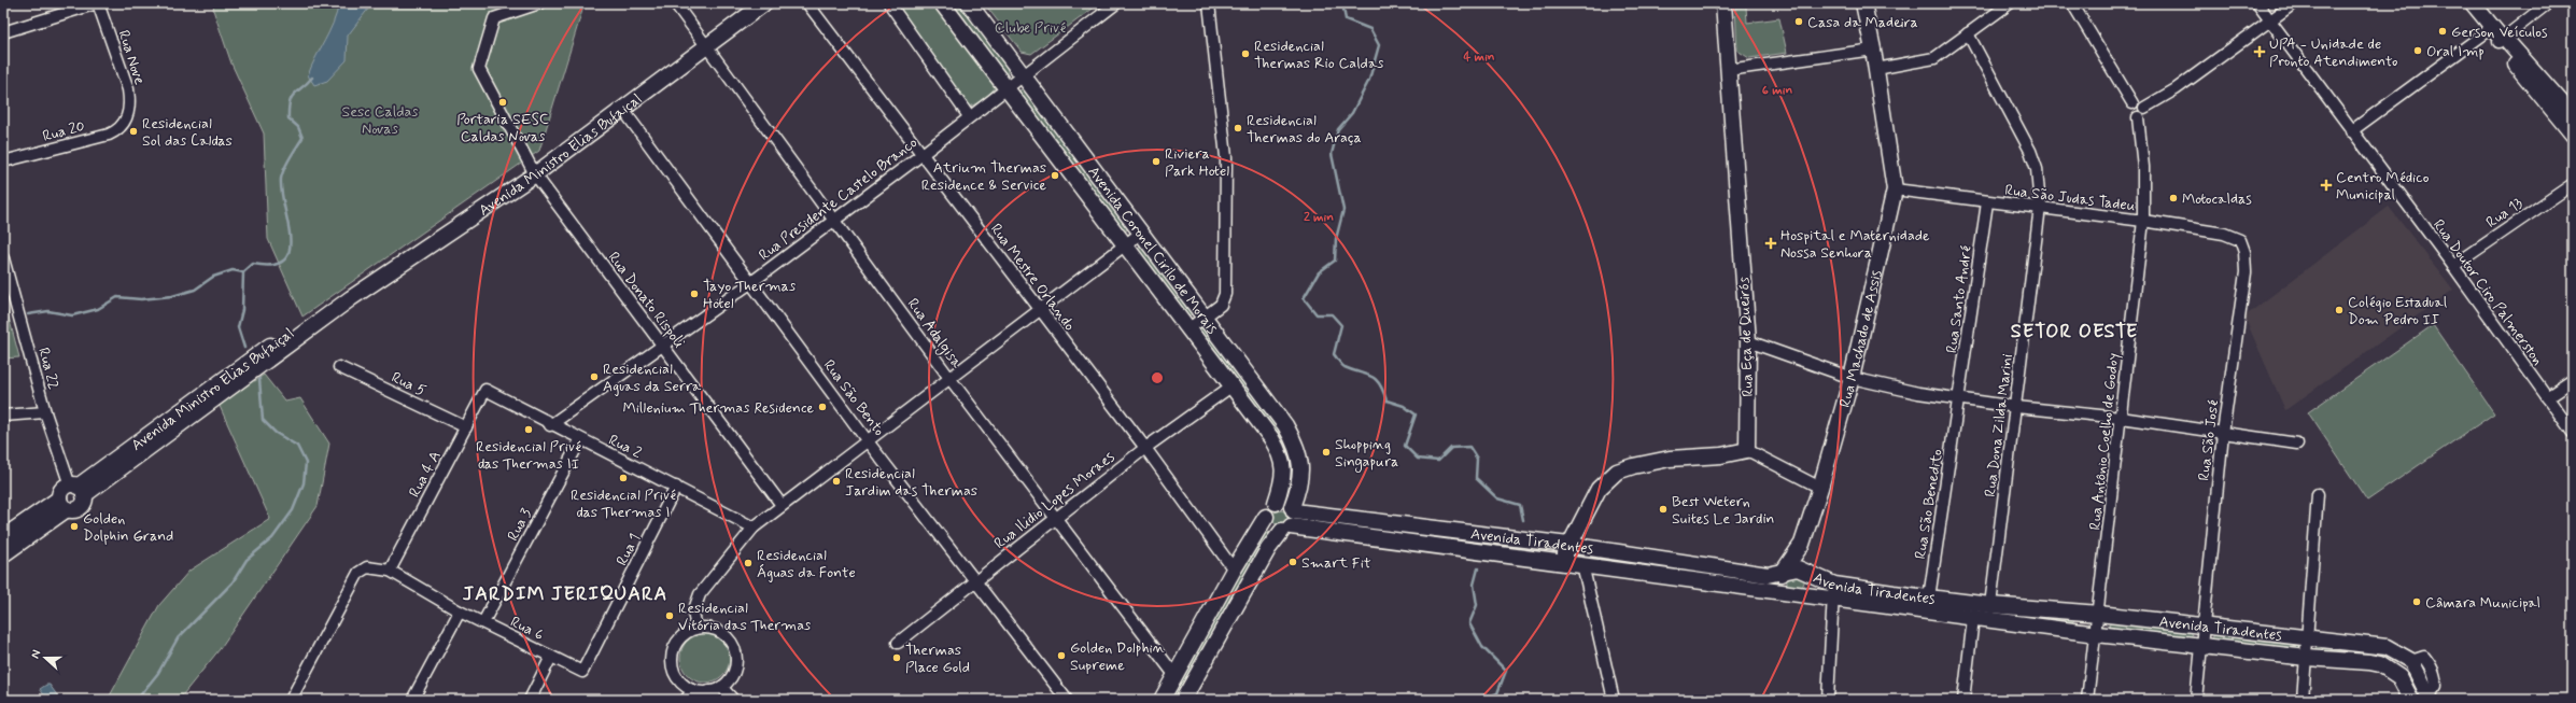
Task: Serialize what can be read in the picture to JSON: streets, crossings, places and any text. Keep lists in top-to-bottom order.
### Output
{
  "streets": {
    "main road": [
      "Avenida Ministro Elias Bufaiçal",
      "Avenida Coronel Cirilo de Morais",
      "Rua Eça de Queirós",
      "Rua Machado de Assis",
      "Avenida Tiradentes"
    ],
    "street": [
      "Rua Nove",
      "Rua 20",
      "Rua São Judas Tadeu",
      "Rua Presidente Castelo Branco",
      "Rua 13",
      "Rua Mestre Orlando",
      "Rua Doutor Ciro Palmerston",
      "Rua Donato Rispoli",
      "Rua Santo André",
      "Rua Adalgisa",
      "Rua 22",
      "Rua 5",
      "Rua São Bento",
      "Rua Dona Zilda Marini",
      "Rua São José",
      "Rua Antônio Coelho de Godoy",
      "Rua 2",
      "Rua 4 A",
      "Rua Ilidio Lopes Moraes",
      "Rua São Benedito",
      "Rua 3",
      "Rua 1",
      "Rua 6"
    ]
  },
  "crossings": [
    ["Rua Nove", "Rua 20"],
    ["Avenida Ministro Elias Bufaiçal", "Rua Donato Rispoli"],
    ["Avenida Ministro Elias Bufaiçal", "Rua Adalgisa"],
    ["Avenida Ministro Elias Bufaiçal", "Rua 22"],
    ["Avenida Ministro Elias Bufaiçal", "Rua São Bento"],
    ["Rua São Judas Tadeu", "Rua Santo André"],
    ["Rua São Judas Tadeu", "Rua Machado de Assis"],
    ["Rua São Judas Tadeu", "Rua Dona Zilda Marini"],
    ["Rua São Judas Tadeu", "Rua São José"],
    ["Rua São Judas Tadeu", "Rua Antônio Coelho de Godoy"],
    ["Rua Presidente Castelo Branco", "Avenida Coronel Cirilo de Morais"],
    ["Rua Presidente Castelo Branco", "Rua Mestre Orlando"],
    ["Rua Presidente Castelo Branco", "Rua Donato Rispoli"],
    ["Rua Presidente Castelo Branco", "Rua Adalgisa"],
    ["Rua Presidente Castelo Branco", "Rua São Bento"],
    ["Rua Presidente Castelo Branco", "Rua 2"],
    ["Rua 13", "Rua Doutor Ciro Palmerston"],
    ["Avenida Coronel Cirilo de Morais", "Rua Ilidio Lopes Moraes"],
    ["Avenida Coronel Cirilo de Morais", "Avenida Tiradentes"],
    ["Rua Mestre Orlando", "Rua Ilidio Lopes Moraes"],
    ["Rua Santo André", "Rua São Benedito"],
    ["Rua Adalgisa", "Rua Ilidio Lopes Moraes"],
    ["Rua Machado de Assis", "Avenida Tiradentes"],
    ["Rua 5", "Rua 4 A"],
    ["Rua São Bento", "Rua Ilidio Lopes Moraes"],
    ["Rua Dona Zilda Marini", "Avenida Tiradentes"],
    ["Rua São José", "Avenida Tiradentes"],
    ["Rua Antônio Coelho de Godoy", "Avenida Tiradentes"],
    ["Rua 2", "Rua 4 A"],
    ["Rua 2", "Rua 3"],
    ["Rua 2", "Rua 1"],
    ["Rua 4 A", "Rua 6"],
    ["Rua São Benedito", "Avenida Tiradentes"],
    ["Rua 3", "Rua 6"],
    ["Rua 1", "Rua 6"]
  ],
  "districts": ["SETOR OESTE", "JARDIM JERIQUARA"],
  "parks": ["Clube Privé", "Sesc Caldas Novas"],
  "places": {
    "other": [
      "Casa da Madeira",
      "Gerson Veículos",
      "Oral Imp",
      "Residencial Thermas Rio Caldas",
      "Portaria SESC Caldas Novas",
      "Residencial Thermas do Araça",
      "Residencial Sol das Caldas",
      "Riviera Park Hotel",
      "Atrium Thermas Residence & Service",
      "Motocaldas",
      "Tayo Thermas Hotel",
      "Colégio Estadual Dom Pedro II",
      "Residencial Aguas da Serra",
      "Millenium Thermas Residence",
      "Residencial Privé das Thermas II",
      "Shopping Singapura",
      "Residencial Privé das Thermas I",
      "Residencial Jardim das Thermas",
      "Best Wetern Suites Le Jardin",
      "Golden Dolphin Grand",
      "Smart Fit",
      "Residencial Águas da Fonte",
      "Câmara Municipal",
      "Residencial Vitória das Thermas",
      "Golden Dolphin Supreme",
      "Thermas Place Gold"
    ],
    "health": ["UPA - Unidade de Pronto Atendimento", "Centro Médico Municipal", "Hospital e Maternidade Nossa Senhora"]
  },
  "north": "left",
  "rings": ["4 min", "6 min", "2 min"]
}
